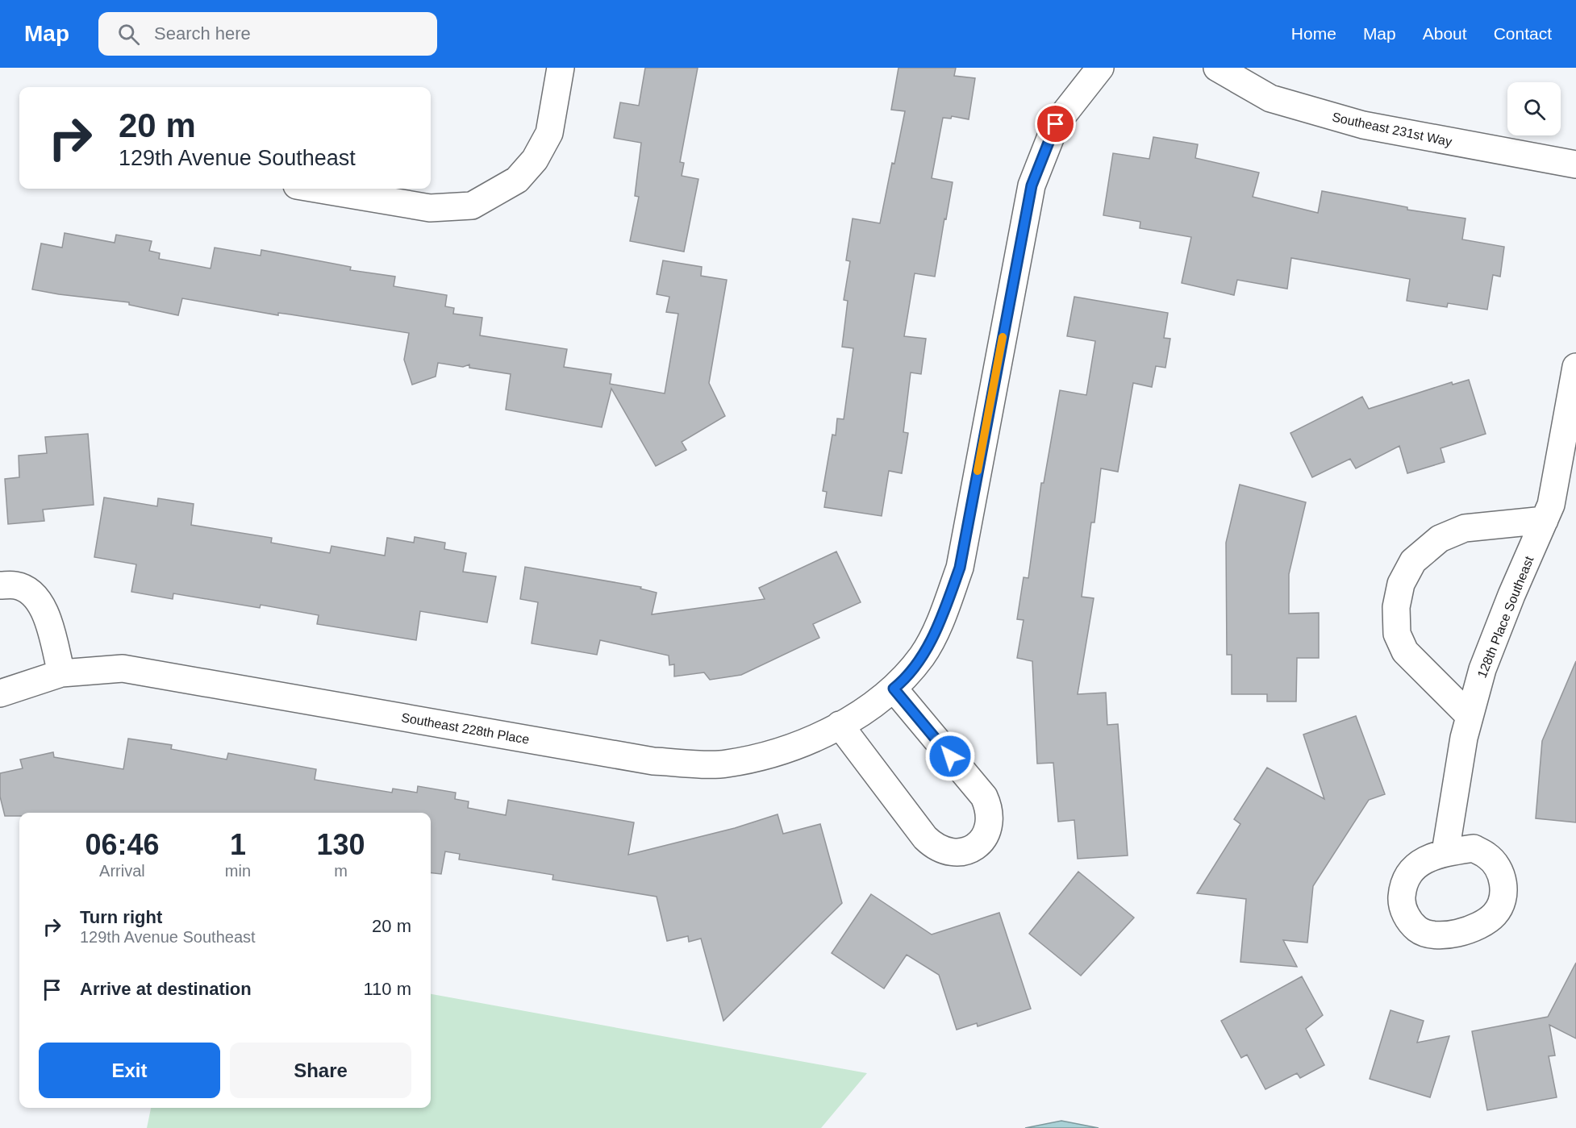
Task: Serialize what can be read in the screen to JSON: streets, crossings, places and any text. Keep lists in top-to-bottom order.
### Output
{
  "streets": {
    "street": ["Southeast 231st Way", "128th Place Southeast", "Southeast 228th Place"]
  },
  "page": {
    "header": "Map",
    "search": "Search here",
    "nav": [
      "Home",
      "Map",
      "About",
      "Contact"
    ],
    "turn": ["20 m", "129th Avenue Southeast"],
    "eta": [
      "06:46",
      "Arrival",
      "1",
      "min",
      "130",
      "m"
    ],
    "list": [
      {
        "name": "Turn right",
        "note": "129th Avenue Southeast",
        "value": "20 m"
      },
      {
        "name": "Arrive at destination",
        "value": "110 m"
      }
    ],
    "buttons": ["Exit", "Share"]
  }
}
